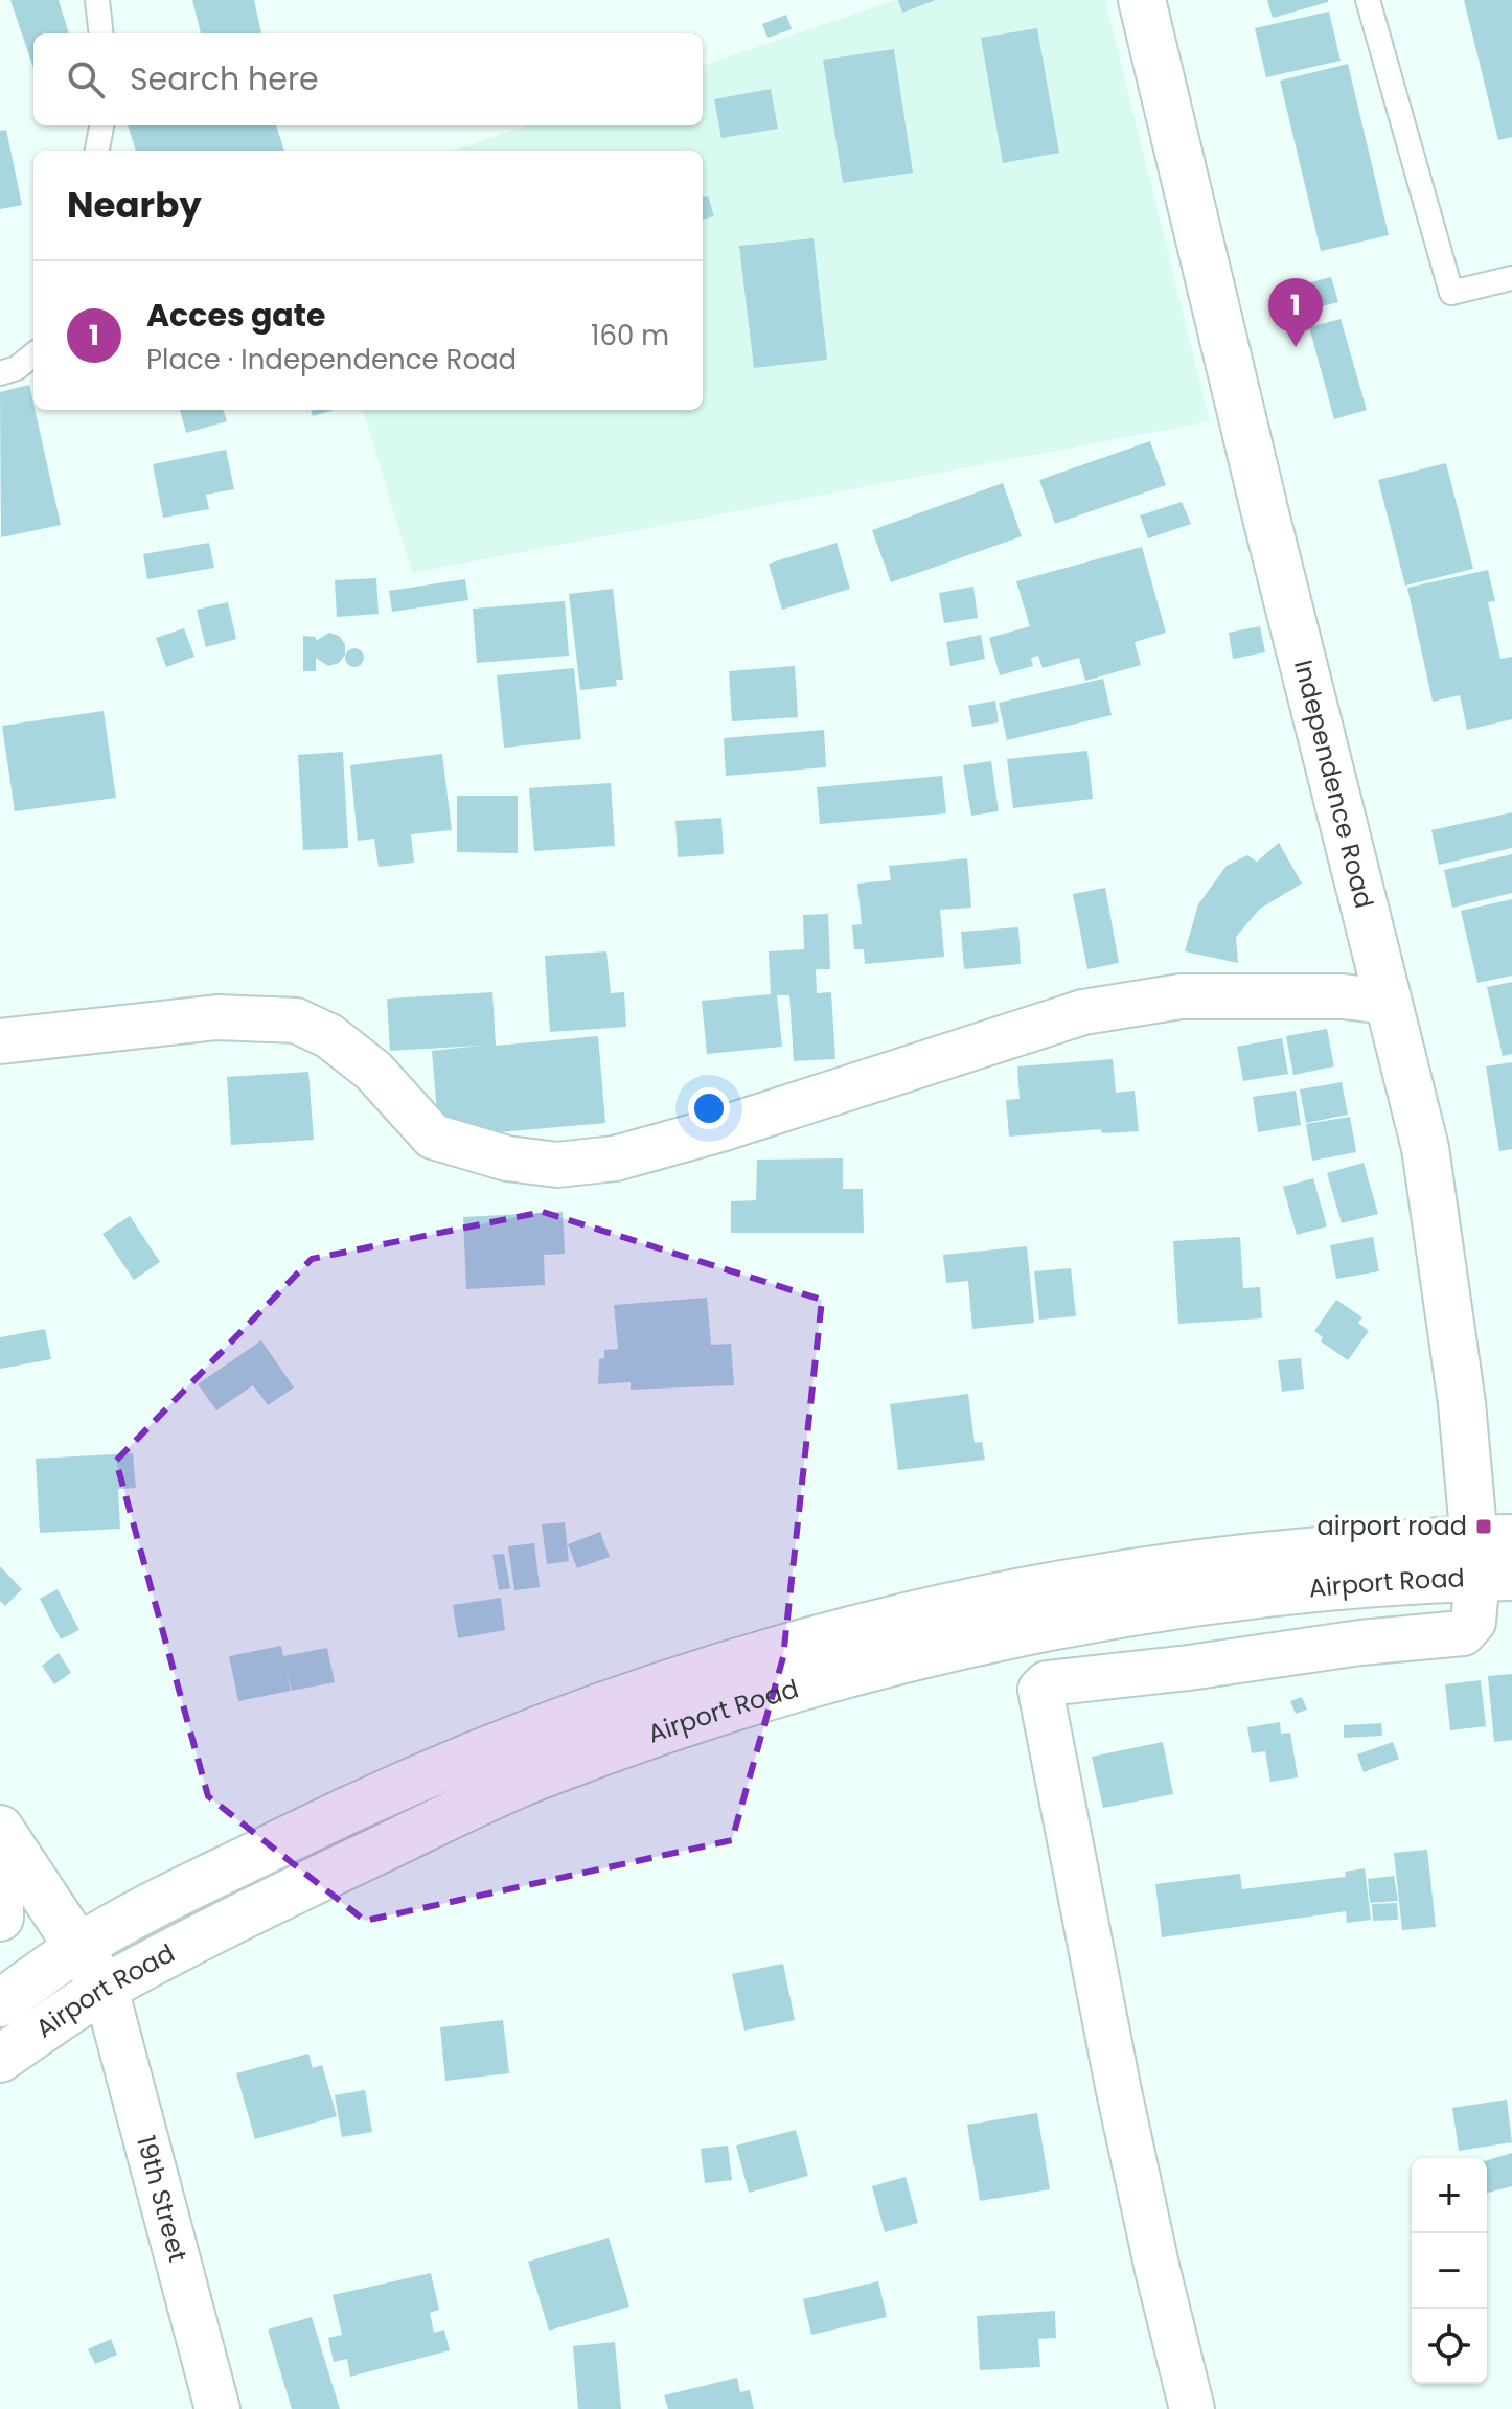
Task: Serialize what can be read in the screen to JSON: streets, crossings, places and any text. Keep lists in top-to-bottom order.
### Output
{
  "streets": {
    "main road": ["Independence Road", "Airport Road"],
    "street": ["19th Street"]
  },
  "crossings": [
    ["Independence Road", "Airport Road"],
    ["Airport Road", "19th Street"]
  ],
  "places": {
    "transit": ["airport road"]
  },
  "page": {
    "search": "Search here",
    "heading": "Nearby",
    "list": [
      {
        "mark": "1",
        "name": "Acces gate",
        "note": "Place · Independence Road",
        "value": "160 m"
      }
    ],
    "pins": "1",
    "map_buttons": ["+", "−"]
  }
}
